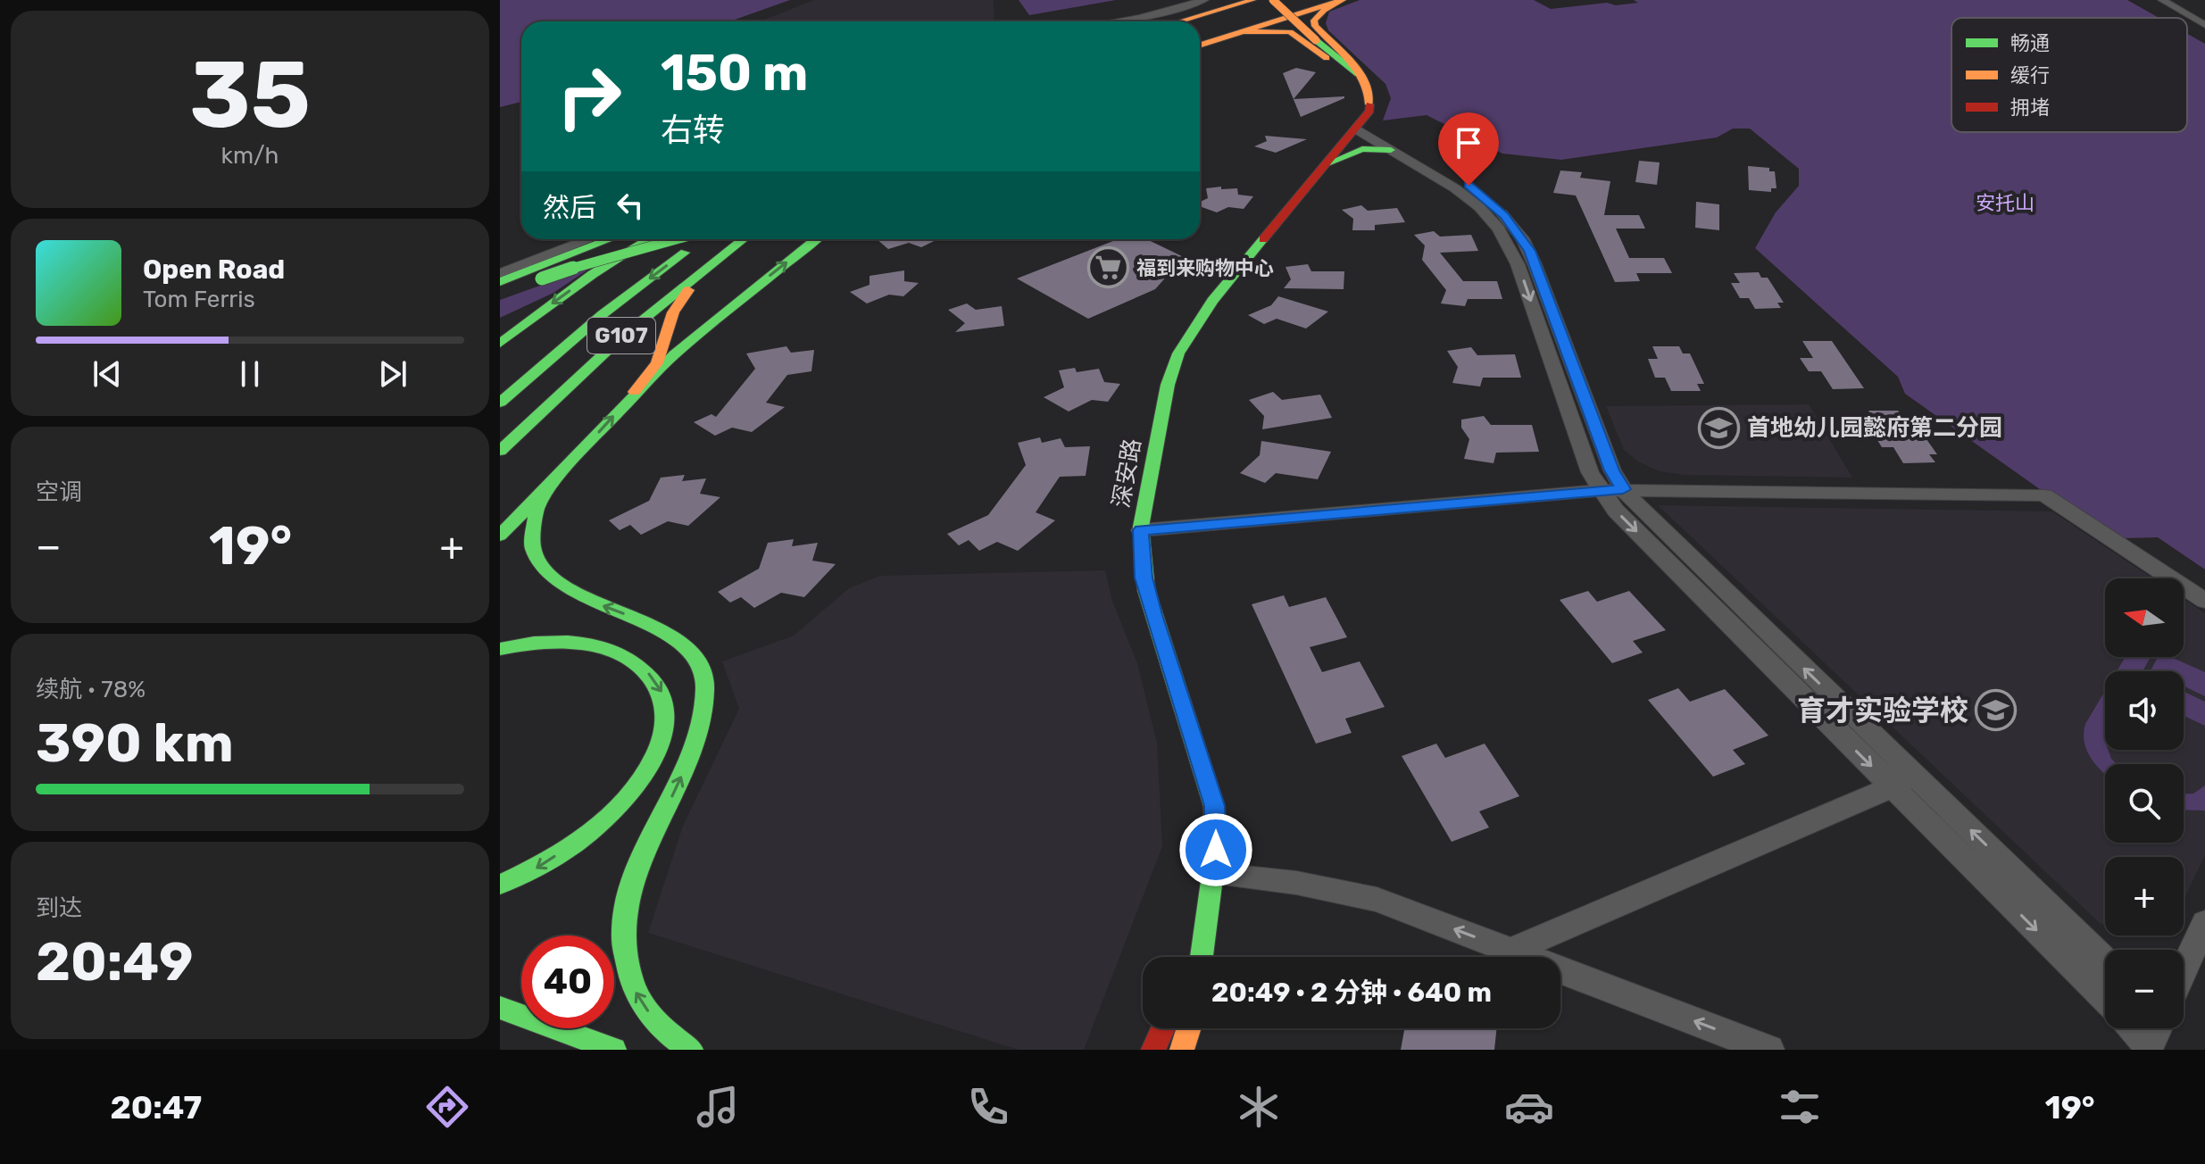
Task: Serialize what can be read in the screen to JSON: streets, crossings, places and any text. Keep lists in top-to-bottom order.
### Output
{
  "streets": {
    "main road": ["G107", "深安路"]
  },
  "parks": ["安托山"],
  "places": {
    "supermarket": ["福到来购物中心"],
    "school or university": ["首地幼儿园懿府第二分园", "育才实验学校"]
  },
  "legend": ["畅通", "缓行", "拥堵"],
  "north": "left",
  "page": {
    "tile": [
      ["35", "km/h"],
      "空调",
      ["续航 · 78%", "390 km"],
      ["到达", "20:49"]
    ],
    "turn": ["150 m", "右转"],
    "then": "然后",
    "song": ["Open Road", "Tom Ferris"],
    "heat": ["−", "19°", "+"],
    "map_buttons": ["+", "−"],
    "limit": "40",
    "trip": "20:49 · 2 分钟 · 640 m",
    "tabs": ["20:47", "19°"]
  }
}
